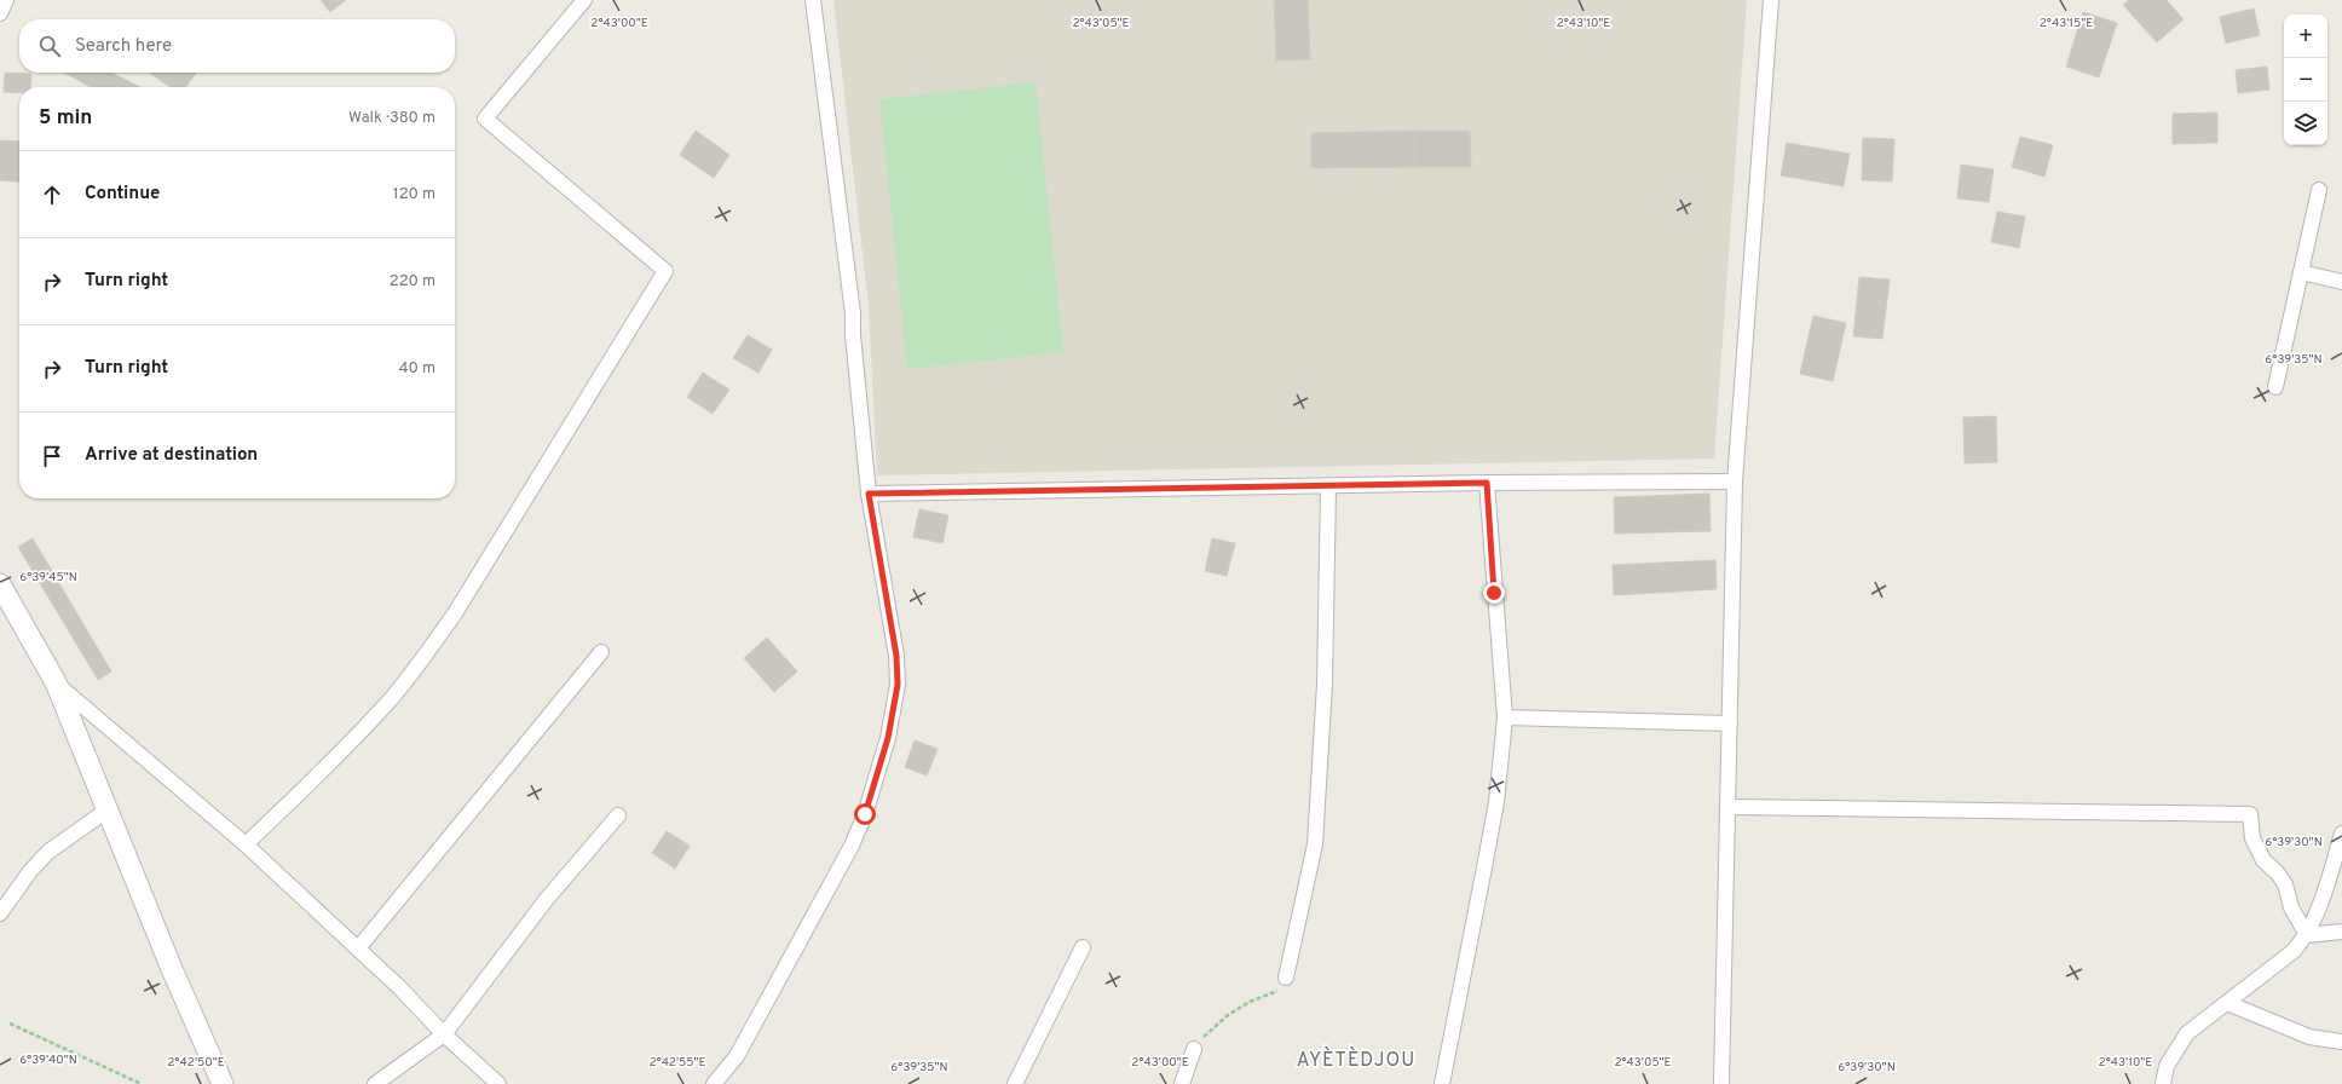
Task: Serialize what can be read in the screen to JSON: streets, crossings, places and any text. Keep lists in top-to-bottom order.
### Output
{
  "districts": ["AYÈTÈDJOU"],
  "page": {
    "map_buttons": ["+", "−"],
    "search": "Search here",
    "heading": ["5 min", "Walk · 380 m"],
    "list": [
      ["Continue", "120 m"],
      ["Turn right", "220 m"],
      ["Turn right", "40 m"],
      "Arrive at destination"
    ]
  },
  "coordinates": [
    "2°43'00\"E",
    "2°43'05\"E",
    "2°43'10\"E",
    "2°43'15\"E",
    "6°39'35\"N",
    "6°39'45\"N",
    "6°39'30\"N",
    "6°39'40\"N",
    "2°42'50\"E",
    "2°42'55\"E"
  ]
}
